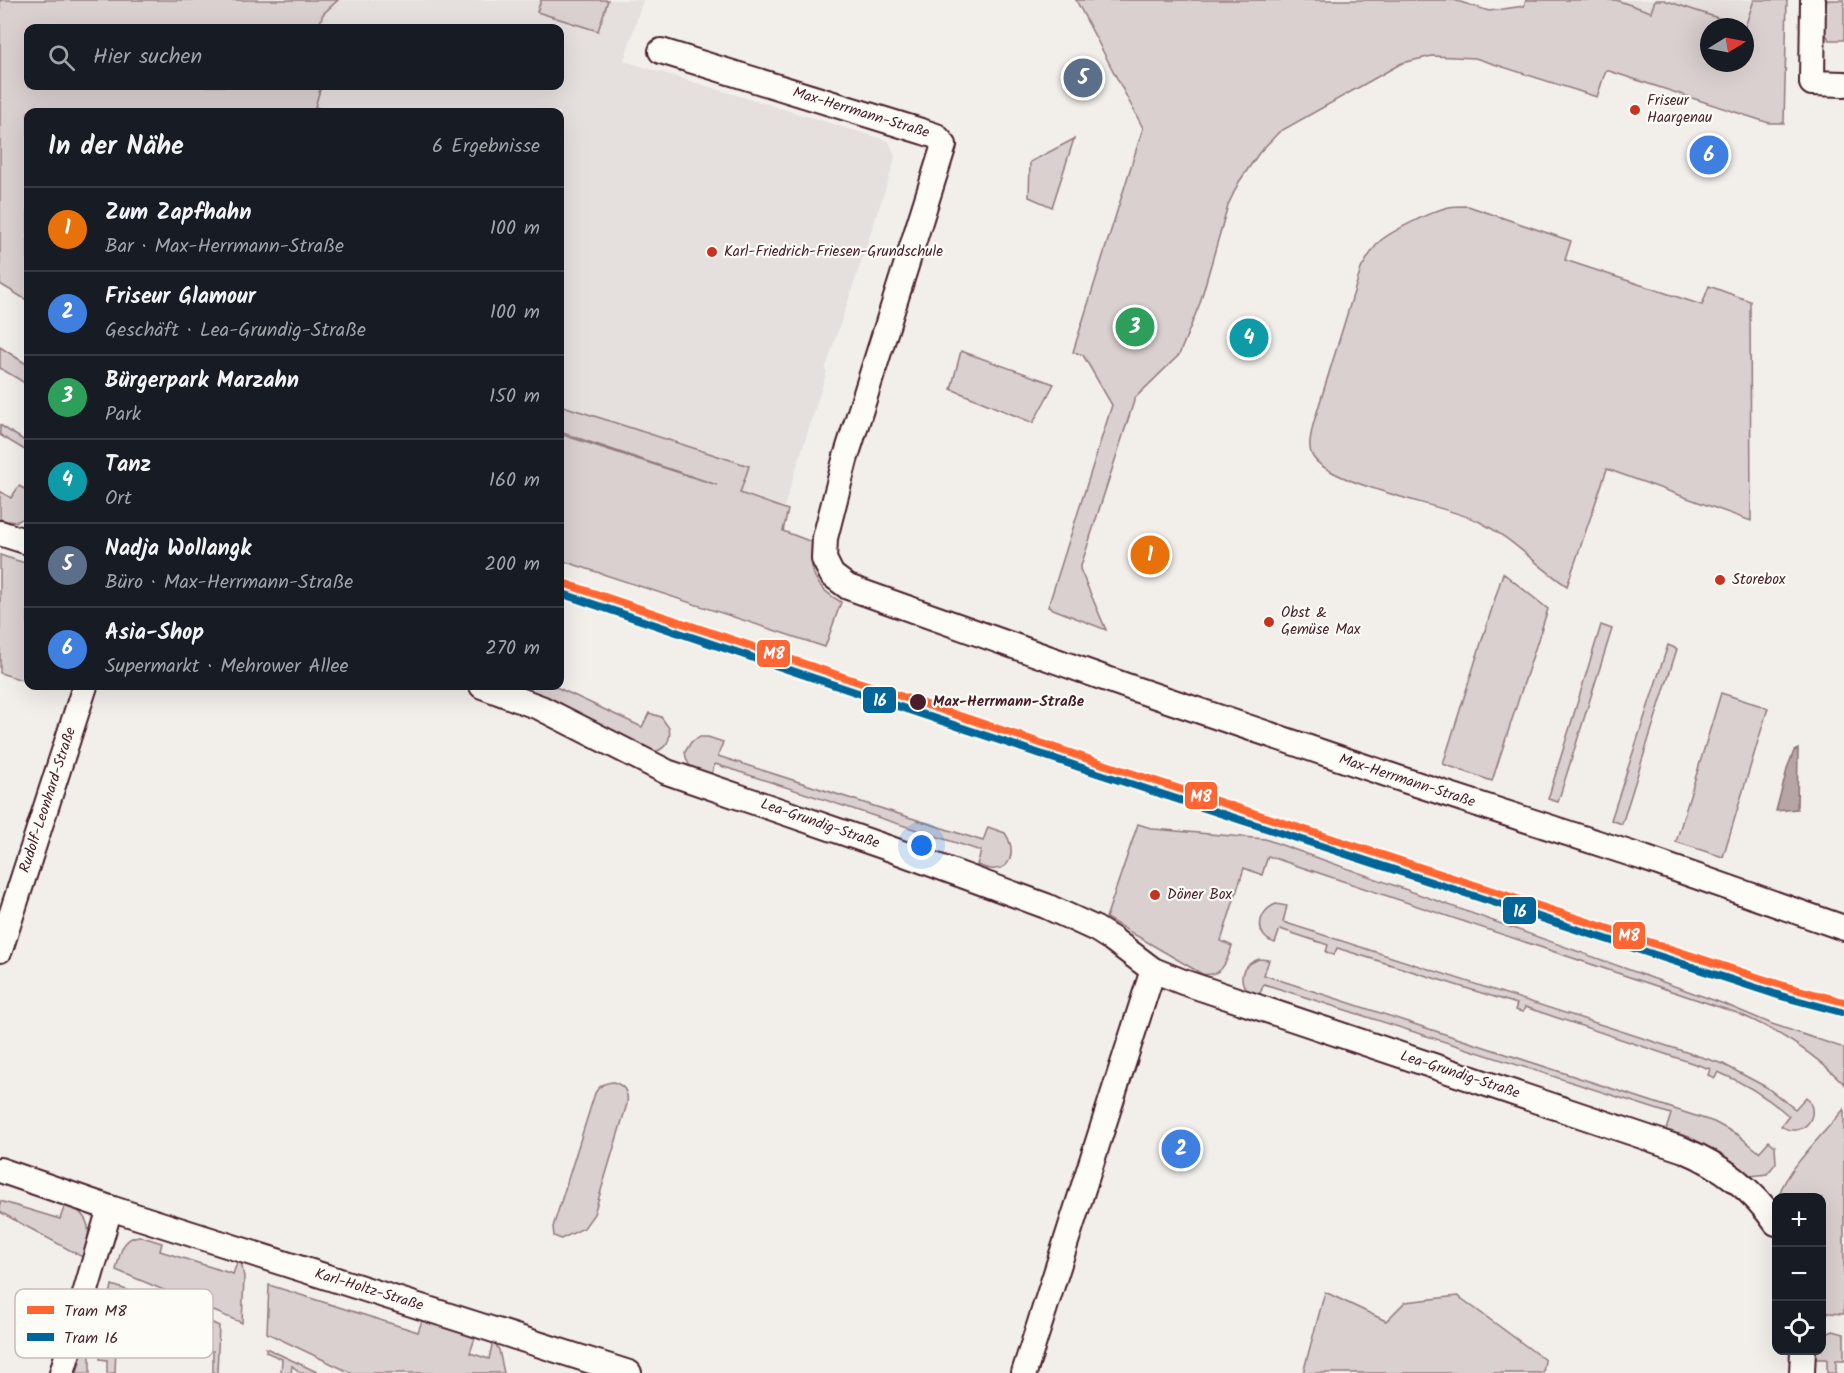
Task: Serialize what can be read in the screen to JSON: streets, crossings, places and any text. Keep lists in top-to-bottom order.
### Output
{
  "streets": {
    "street": [
      "Max-Herrmann-Straße",
      "Rudolf-Leonhard-Straße",
      "Lea-Grundig-Straße",
      "Karl-Holtz-Straße"
    ]
  },
  "places": [
    "Friseur Haargenau",
    "Karl-Friedrich-Friesen-Grundschule",
    "Storebox",
    "Obst & Gemüse Max",
    "Max-Herrmann-Straße",
    "Döner Box"
  ],
  "lines": ["tram line M8", "tram line 16"],
  "legend": ["Tram M8", "Tram 16"],
  "north": "right",
  "page": {
    "search": "Hier suchen",
    "pins": [
      "5",
      "6",
      "3",
      "4",
      "1",
      "2"
    ],
    "heading": ["In der Nähe", "6 Ergebnisse"],
    "list": [
      {
        "mark": "1",
        "name": "Zum Zapfhahn",
        "note": "Bar · Max-Herrmann-Straße",
        "value": "100 m"
      },
      {
        "mark": "2",
        "name": "Friseur Glamour",
        "note": "Geschäft · Lea-Grundig-Straße",
        "value": "100 m"
      },
      {
        "mark": "3",
        "name": "Bürgerpark Marzahn",
        "note": "Park",
        "value": "150 m"
      },
      {
        "mark": "4",
        "name": "Tanz",
        "note": "Ort",
        "value": "160 m"
      },
      {
        "mark": "5",
        "name": "Nadja Wollangk",
        "note": "Büro · Max-Herrmann-Straße",
        "value": "200 m"
      },
      {
        "mark": "6",
        "name": "Asia-Shop",
        "note": "Supermarkt · Mehrower Allee",
        "value": "270 m"
      }
    ],
    "map_buttons": ["+", "−"]
  }
}
